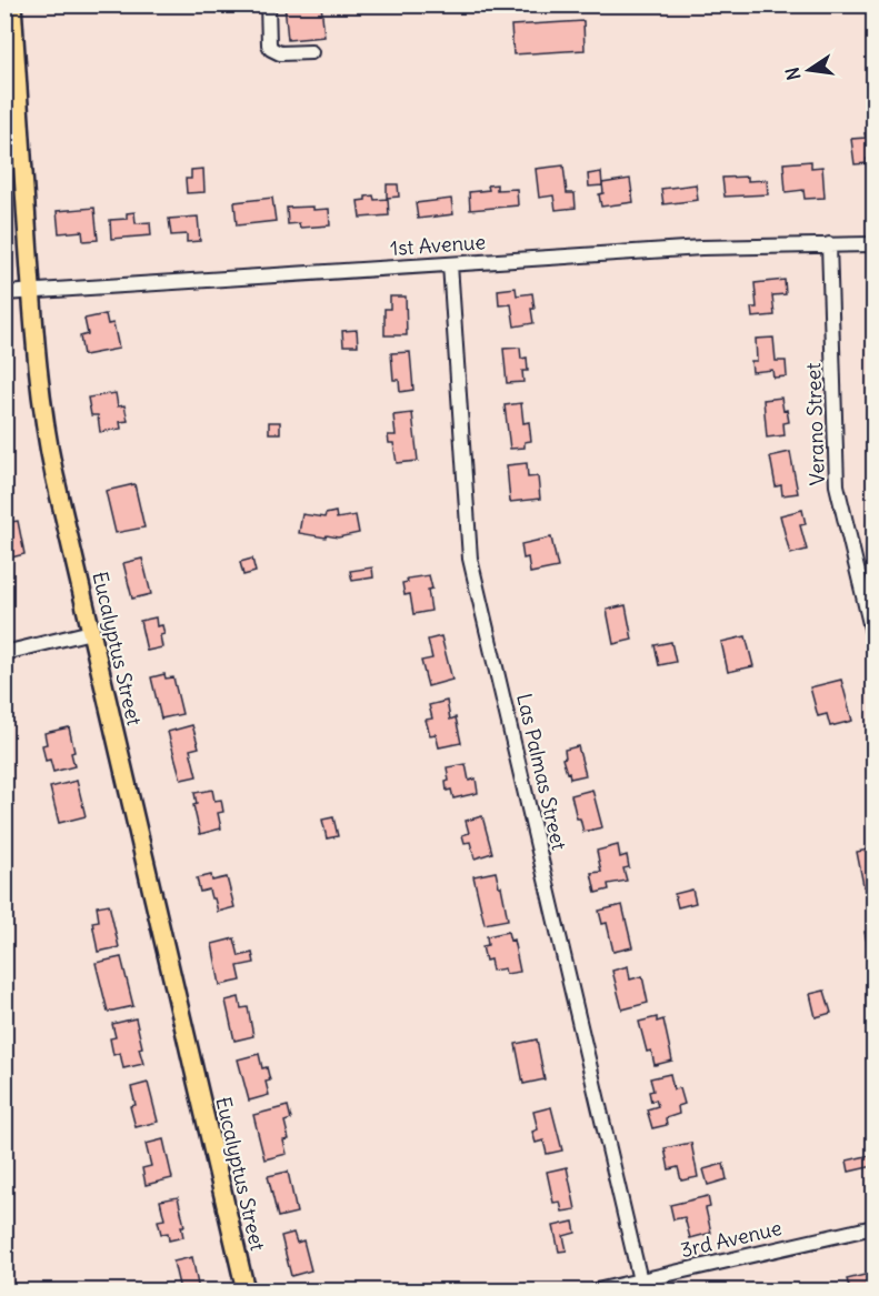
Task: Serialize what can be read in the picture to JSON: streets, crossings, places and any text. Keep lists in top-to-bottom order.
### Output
{
  "streets": {
    "main road": ["Eucalyptus Street"],
    "street": [
      "1st Avenue",
      "Verano Street",
      "Las Palmas Street",
      "3rd Avenue"
    ]
  },
  "crossings": [
    ["1st Avenue", "Verano Street"],
    ["1st Avenue", "Eucalyptus Street"],
    ["1st Avenue", "Las Palmas Street"],
    ["Las Palmas Street", "3rd Avenue"]
  ],
  "north": "left"
}
